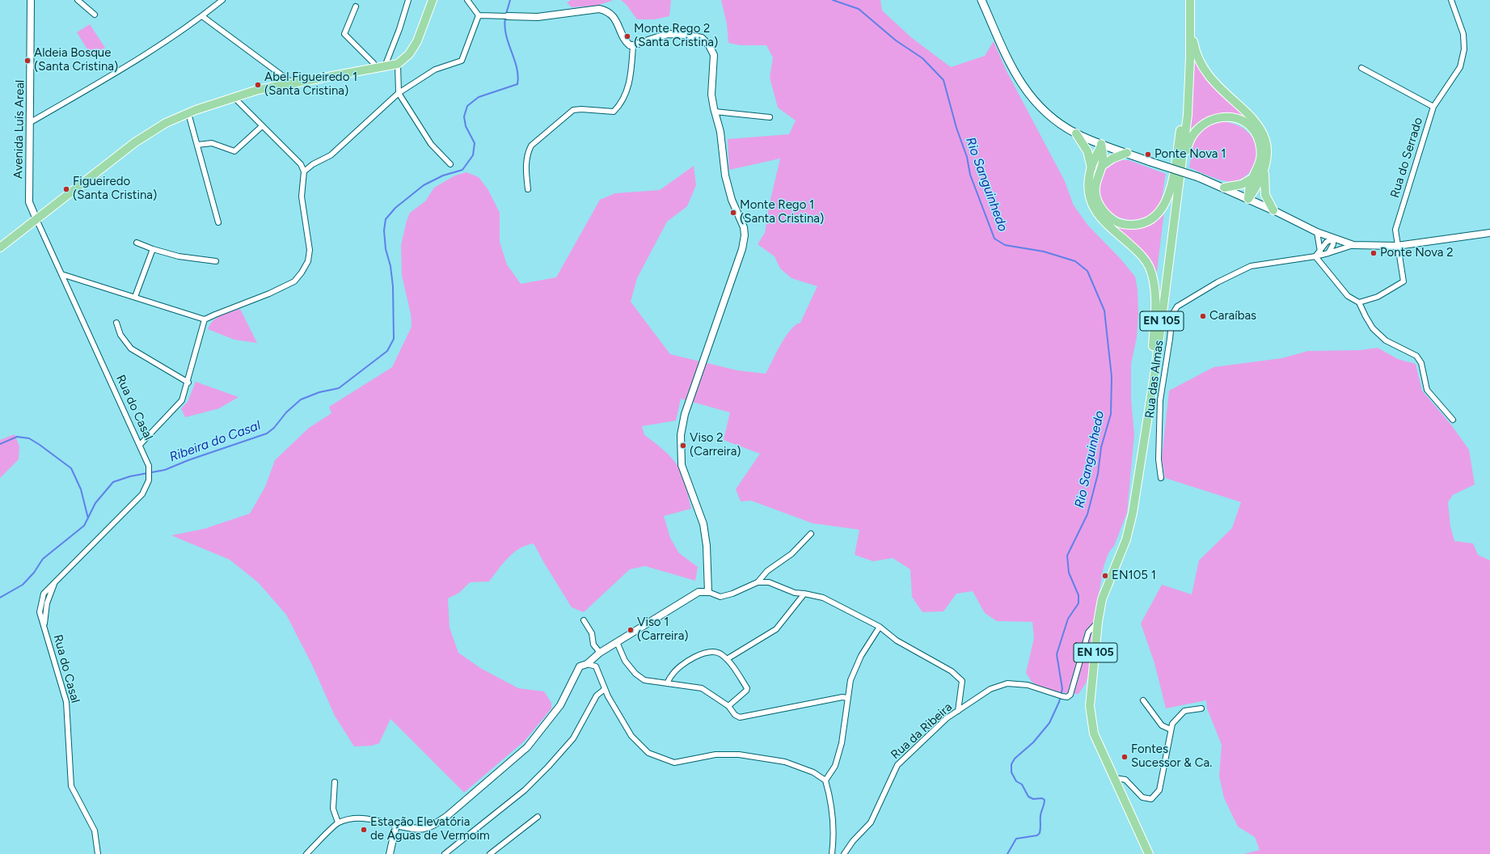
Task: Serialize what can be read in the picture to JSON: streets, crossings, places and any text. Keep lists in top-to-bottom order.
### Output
{
  "streets": {
    "main road": ["EN 105"],
    "street": [
      "Avenida Luís Areal",
      "Rua do Serrado",
      "Rua das Almas",
      "Rua do Casal",
      "Rua da Ribeira"
    ]
  },
  "crossings": [
    ["Avenida Luís Areal", "Rua do Casal"],
    ["EN 105", "Rua da Ribeira"]
  ],
  "water": ["Rio Sanguinhedo", "Ribeira do Casal"],
  "places": [
    "Monte Rego 2 (Santa Cristina)",
    "Aldeia Bosque (Santa Cristina)",
    "Abel Figueiredo 1 (Santa Cristina)",
    "Ponte Nova 1",
    "Figueiredo (Santa Cristina)",
    "Monte Rego 1 (Santa Cristina)",
    "Ponte Nova 2",
    "Caraíbas",
    "Viso 2 (Carreira)",
    "EN105 1",
    "Viso 1 (Carreira)",
    "Fontes Sucessor & Ca.",
    "Estação Elevatória de Águas de Vermoim"
  ]
}
